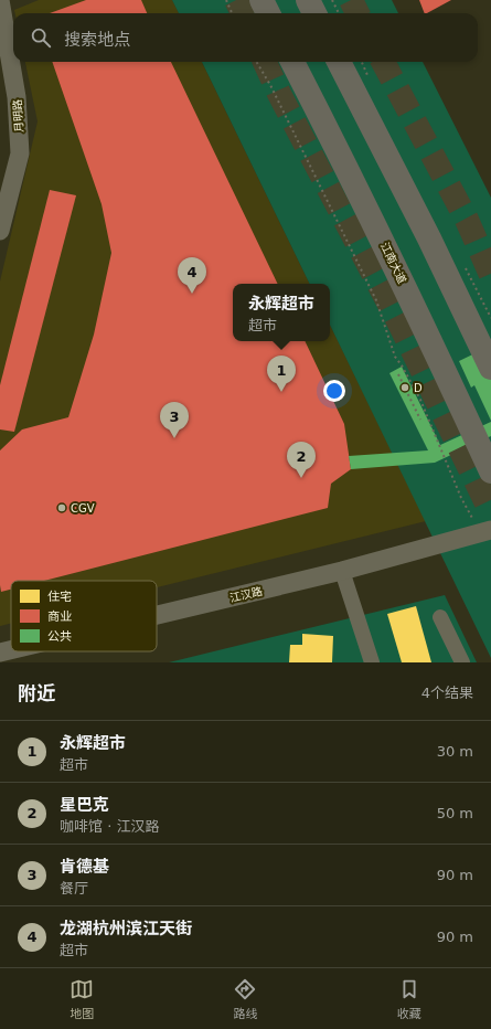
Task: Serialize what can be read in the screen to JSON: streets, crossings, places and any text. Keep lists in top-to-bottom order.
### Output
{
  "streets": {
    "main road": ["江南大道"],
    "street": ["月明路", "江汉路"]
  },
  "places": ["D", "CGV"],
  "legend": ["住宅", "商业", "公共"],
  "page": {
    "search": "搜索地点",
    "pins": [
      "4",
      "1",
      "3",
      "2"
    ],
    "popup": ["永辉超市", "超市"],
    "heading": ["附近", "4个结果"],
    "list": [
      {
        "mark": "1",
        "name": "永辉超市",
        "note": "超市",
        "value": "30 m"
      },
      {
        "mark": "2",
        "name": "星巴克",
        "note": "咖啡馆 · 江汉路",
        "value": "50 m"
      },
      {
        "mark": "3",
        "name": "肯德基",
        "note": "餐厅",
        "value": "90 m"
      },
      {
        "mark": "4",
        "name": "龙湖杭州滨江天街",
        "note": "超市",
        "value": "90 m"
      }
    ],
    "nav": ["地图", "路线", "收藏"]
  }
}
